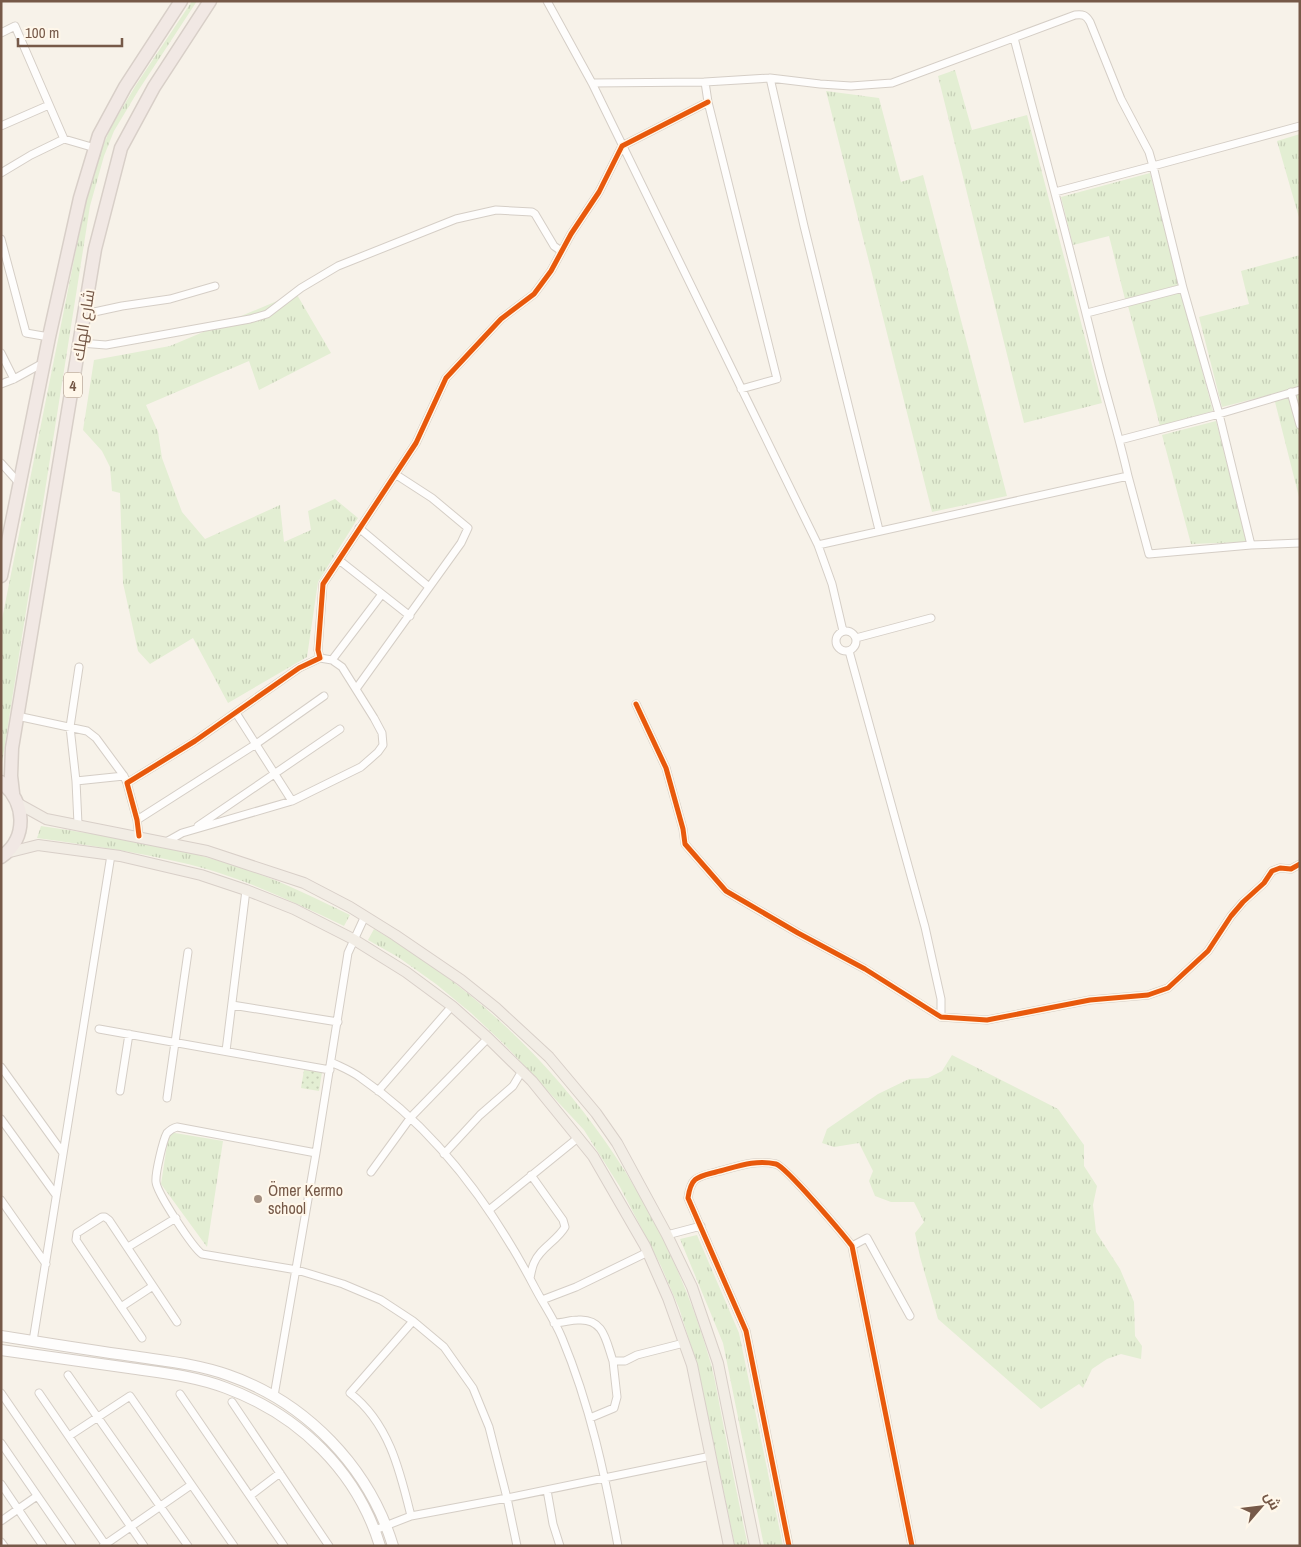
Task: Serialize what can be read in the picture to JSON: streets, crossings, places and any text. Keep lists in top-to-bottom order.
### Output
{
  "streets": {
    "highway": ["شارع الهلك", "4"]
  },
  "places": ["Ömer Kermo school"],
  "scale_bar": "100 m",
  "north": "top right"
}
